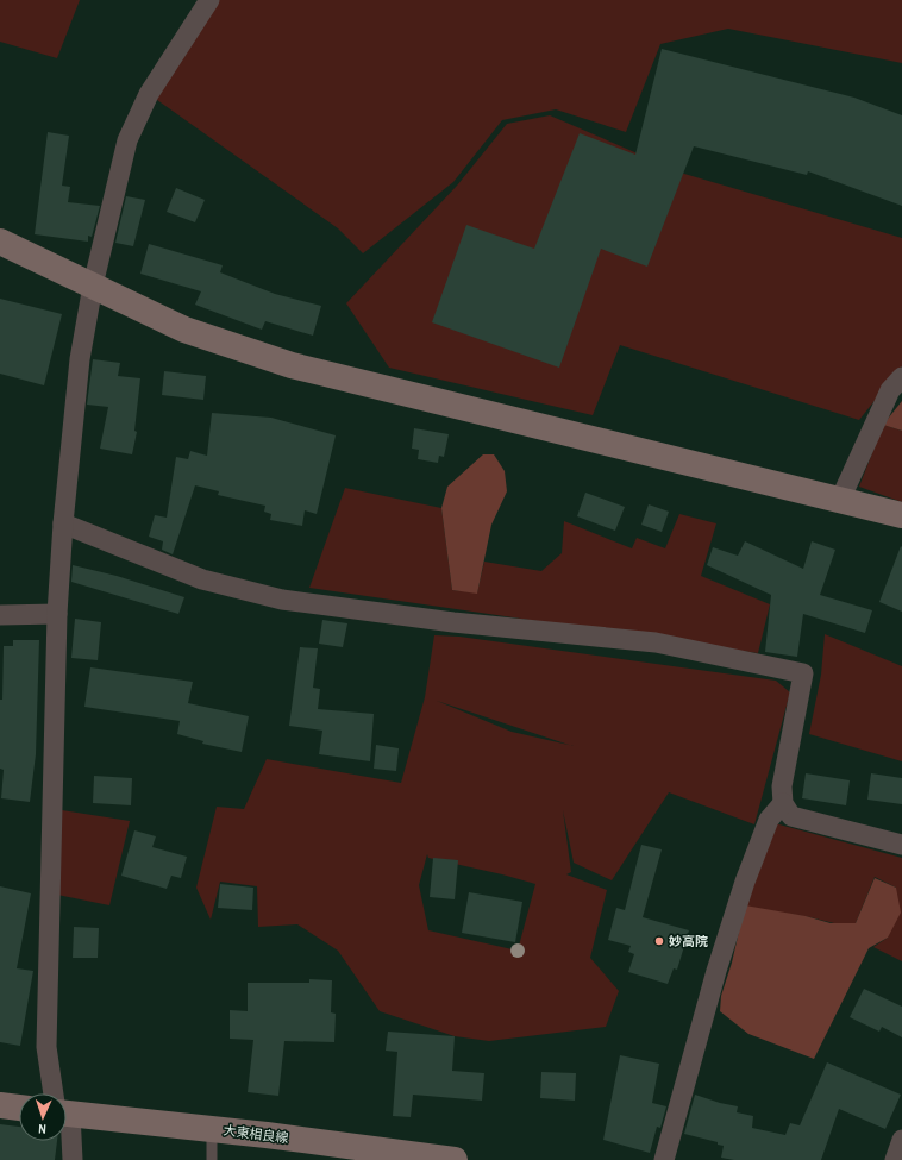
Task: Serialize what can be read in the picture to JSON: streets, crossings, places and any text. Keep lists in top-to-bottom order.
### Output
{
  "streets": {
    "street": ["大東相良線"]
  },
  "places": ["妙高院"],
  "north": "bottom"
}
